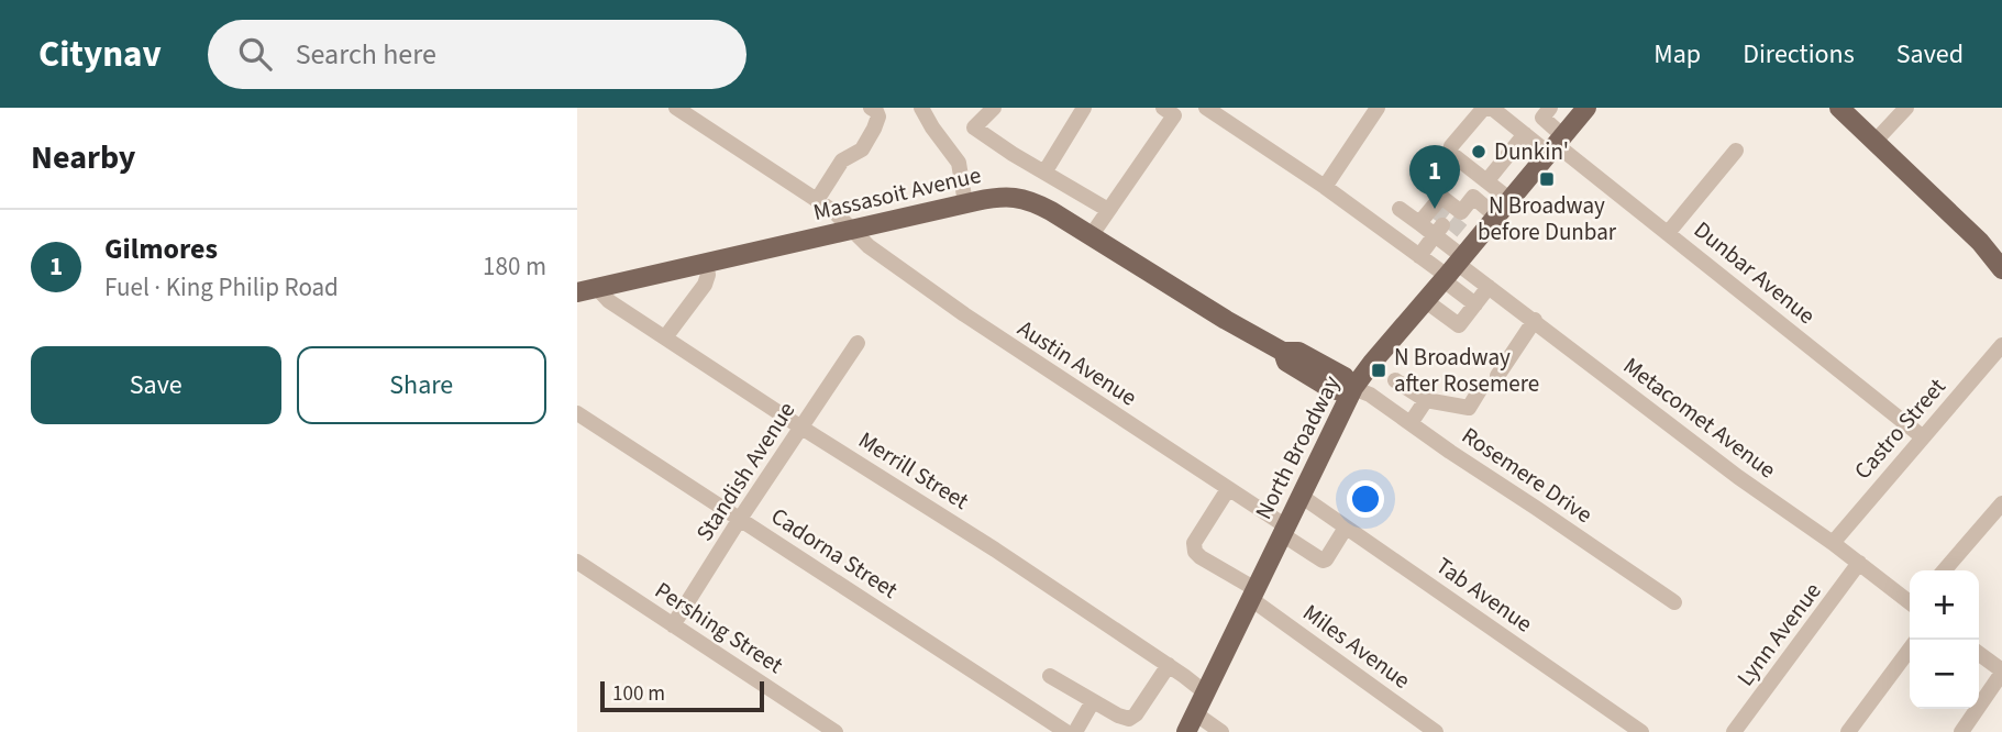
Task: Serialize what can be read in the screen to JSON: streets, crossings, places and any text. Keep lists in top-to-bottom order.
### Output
{
  "streets": {
    "main road": ["Massasoit Avenue", "North Broadway"],
    "street": [
      "Dunbar Avenue",
      "Austin Avenue",
      "Metacomet Avenue",
      "Castro Street",
      "Merrill Street",
      "Standish Avenue",
      "Rosemere Drive",
      "Cadorna Street",
      "Tab Avenue",
      "Pershing Street",
      "Lynn Avenue",
      "Miles Avenue"
    ]
  },
  "crossings": [
    ["Massasoit Avenue", "Austin Avenue"],
    ["Massasoit Avenue", "North Broadway"],
    ["Massasoit Avenue", "Merrill Street"],
    ["Massasoit Avenue", "Rosemere Drive"],
    ["Dunbar Avenue", "Castro Street"],
    ["Dunbar Avenue", "North Broadway"],
    ["Austin Avenue", "North Broadway"],
    ["Austin Avenue", "Tab Avenue"],
    ["Austin Avenue", "Miles Avenue"],
    ["Metacomet Avenue", "Castro Street"],
    ["Metacomet Avenue", "North Broadway"],
    ["Metacomet Avenue", "Lynn Avenue"],
    ["North Broadway", "Merrill Street"],
    ["North Broadway", "Rosemere Drive"],
    ["North Broadway", "Tab Avenue"],
    ["North Broadway", "Miles Avenue"],
    ["Merrill Street", "Standish Avenue"],
    ["Standish Avenue", "Cadorna Street"],
    ["Standish Avenue", "Pershing Street"]
  ],
  "places": {
    "other": ["Dunkin'"],
    "transit": ["N Broadway before Dunbar", "N Broadway after Rosemere"]
  },
  "scale_bar": "100 m",
  "page": {
    "header": "Citynav",
    "search": "Search here",
    "nav": ["Map", "Directions", "Saved"],
    "heading": "Nearby",
    "pins": "1",
    "list": [
      {
        "mark": "1",
        "name": "Gilmores",
        "note": "Fuel · King Philip Road",
        "value": "180 m"
      }
    ],
    "buttons": ["Save", "Share"],
    "map_buttons": ["+", "−"],
    "scale": "100 m"
  }
}
